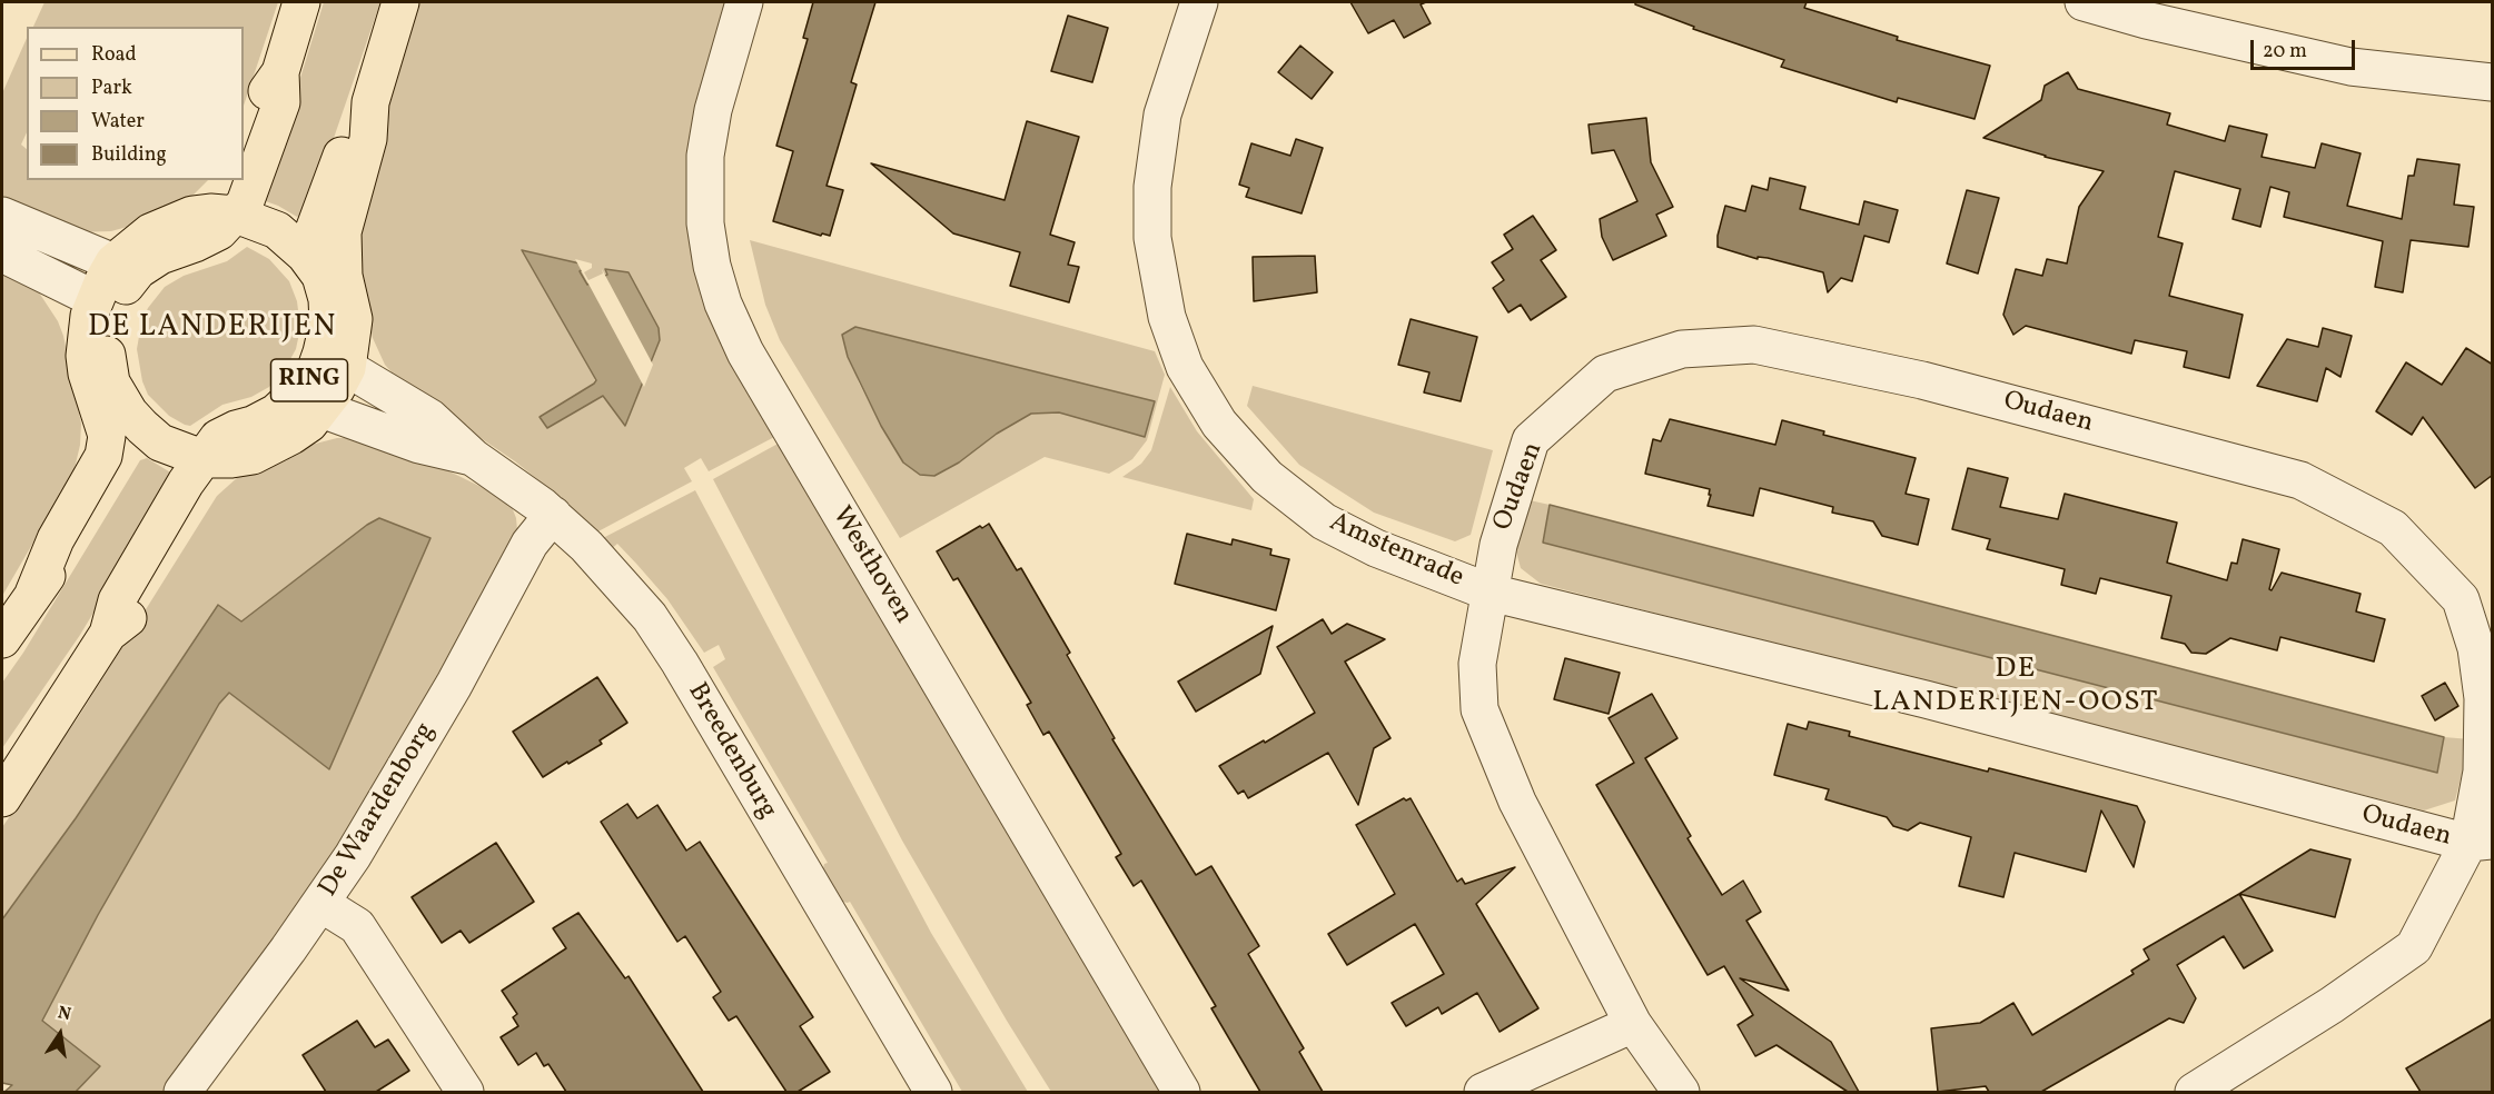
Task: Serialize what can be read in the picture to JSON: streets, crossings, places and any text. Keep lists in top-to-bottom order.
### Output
{
  "streets": {
    "main road": ["RING"],
    "street": [
      "Oudaen",
      "Amstenrade",
      "Westhoven",
      "Breedenburg",
      "De Waardenborg"
    ]
  },
  "crossings": [
    ["RING", "Breedenburg"],
    ["Oudaen", "Amstenrade"],
    ["Breedenburg", "De Waardenborg"]
  ],
  "districts": ["DE LANDERIJEN", "DE LANDERIJEN-OOST"],
  "legend": [
    "Road",
    "Park",
    "Water",
    "Building"
  ],
  "scale_bar": "20 m",
  "north": "top"
}
